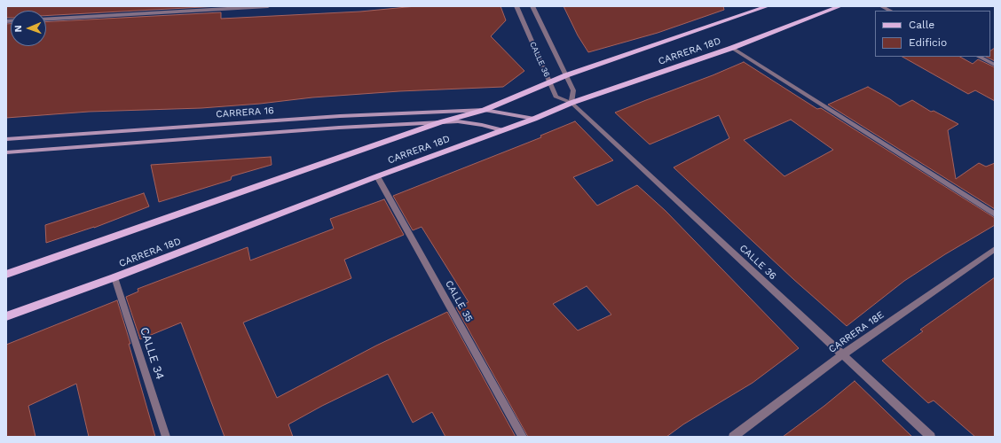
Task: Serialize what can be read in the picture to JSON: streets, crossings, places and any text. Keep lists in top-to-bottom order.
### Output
{
  "streets": {
    "main road": ["CARRERA 18D"],
    "street": [
      "CALLE 36",
      "CARRERA 16",
      "CALLE 35",
      "CARRERA 18E",
      "CALLE 34"
    ]
  },
  "crossings": [
    ["CARRERA 18D", "CALLE 36"],
    ["CARRERA 18D", "CARRERA 16"],
    ["CARRERA 18D", "CALLE 35"],
    ["CARRERA 18D", "CALLE 34"],
    ["CALLE 36", "CARRERA 18E"]
  ],
  "legend": ["Calle", "Edificio"],
  "north": "left"
}
